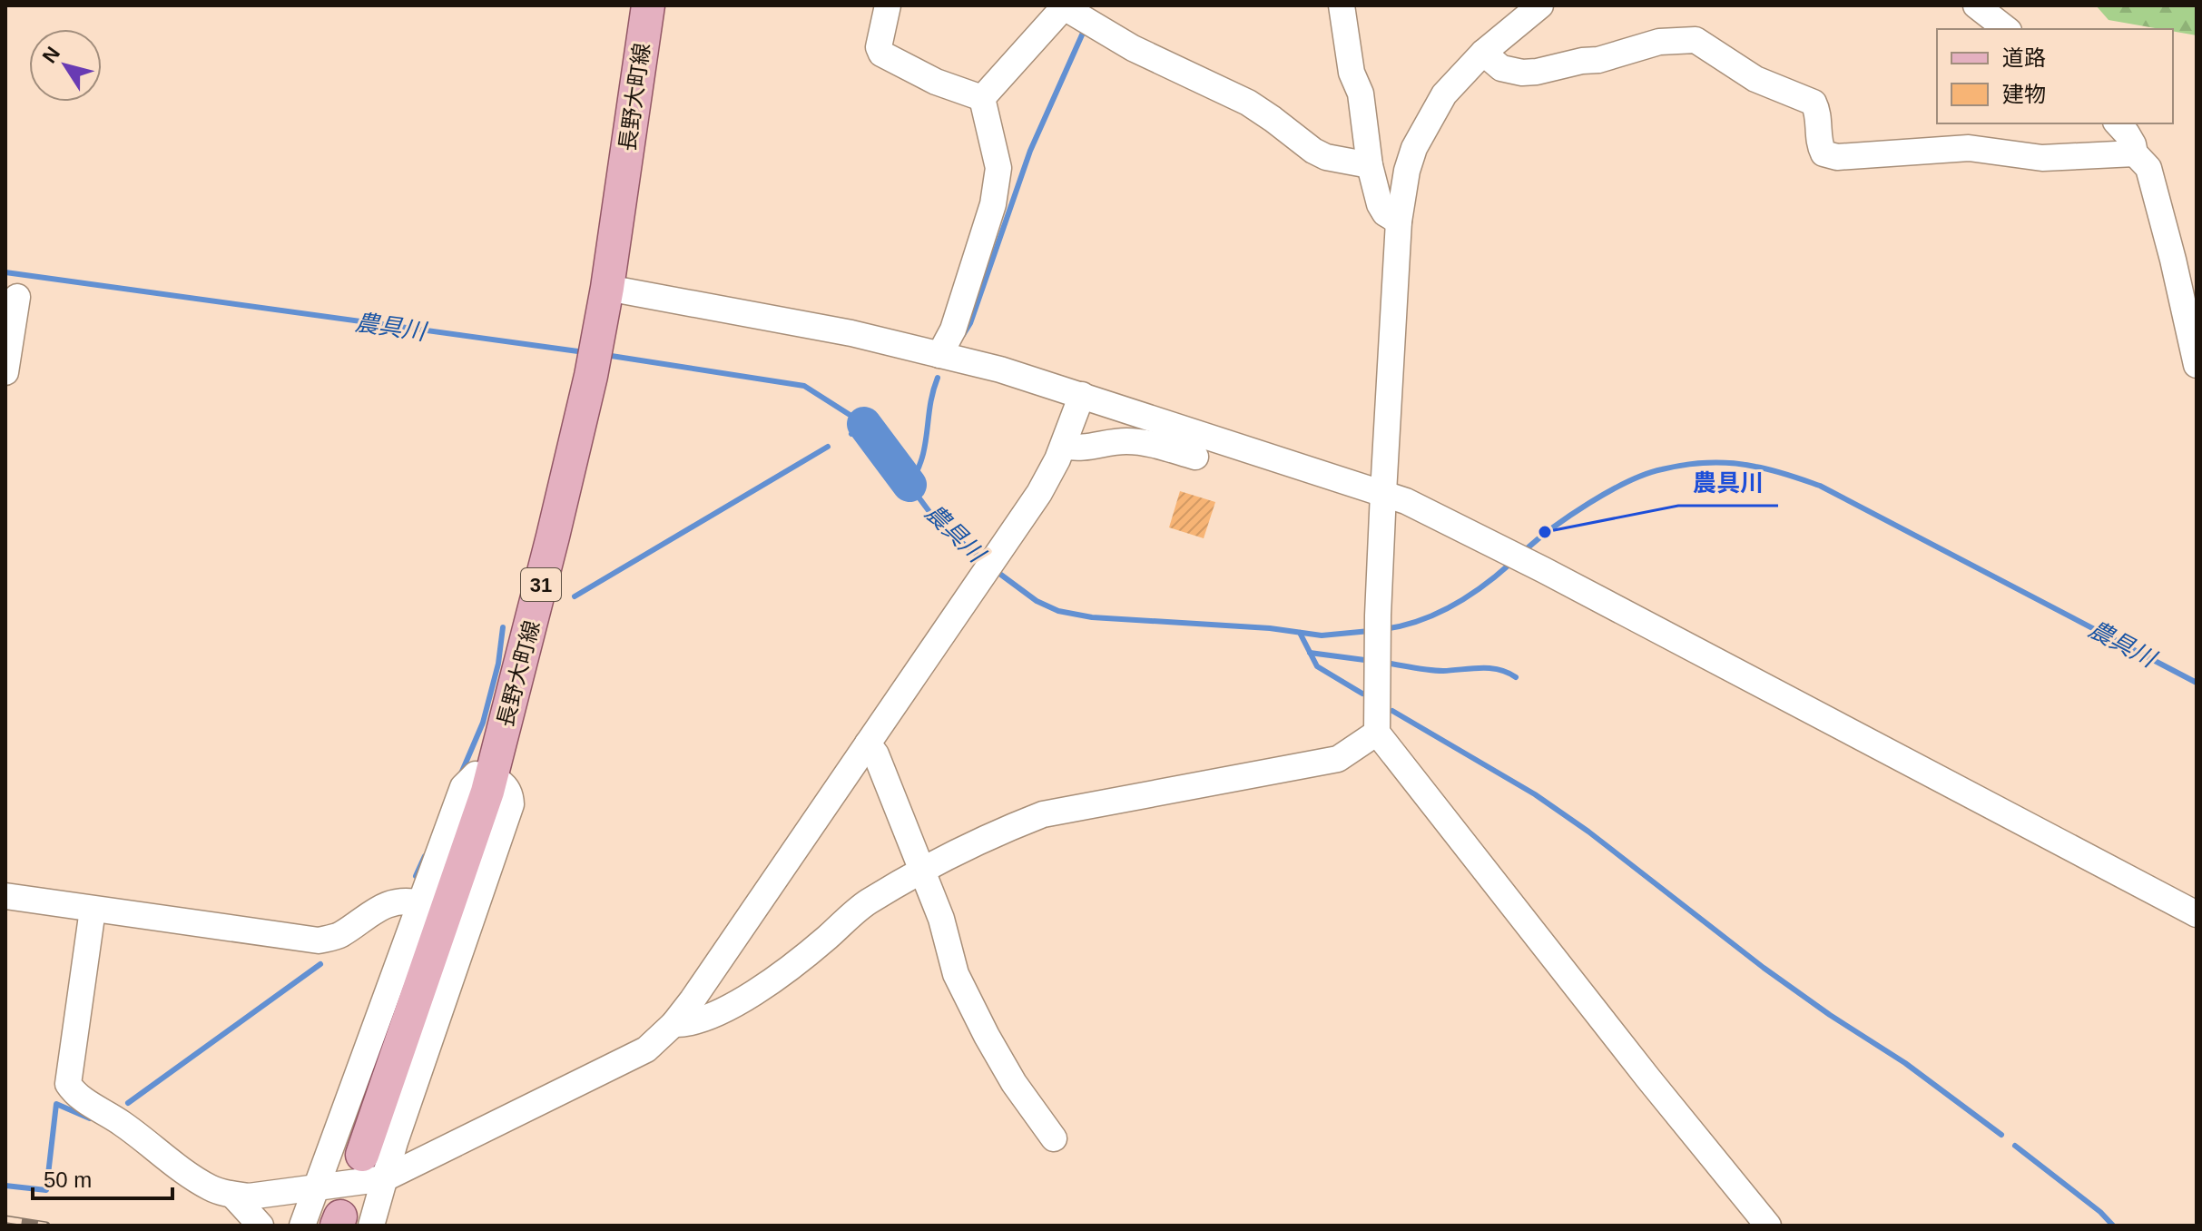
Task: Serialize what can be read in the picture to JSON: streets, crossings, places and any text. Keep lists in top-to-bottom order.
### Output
{
  "streets": {
    "main road": ["長野大町線", "31"]
  },
  "water": ["農具川"],
  "places": ["農具川"],
  "legend": ["道路", "建物"],
  "scale_bar": "50 m",
  "north": "top left"
}
